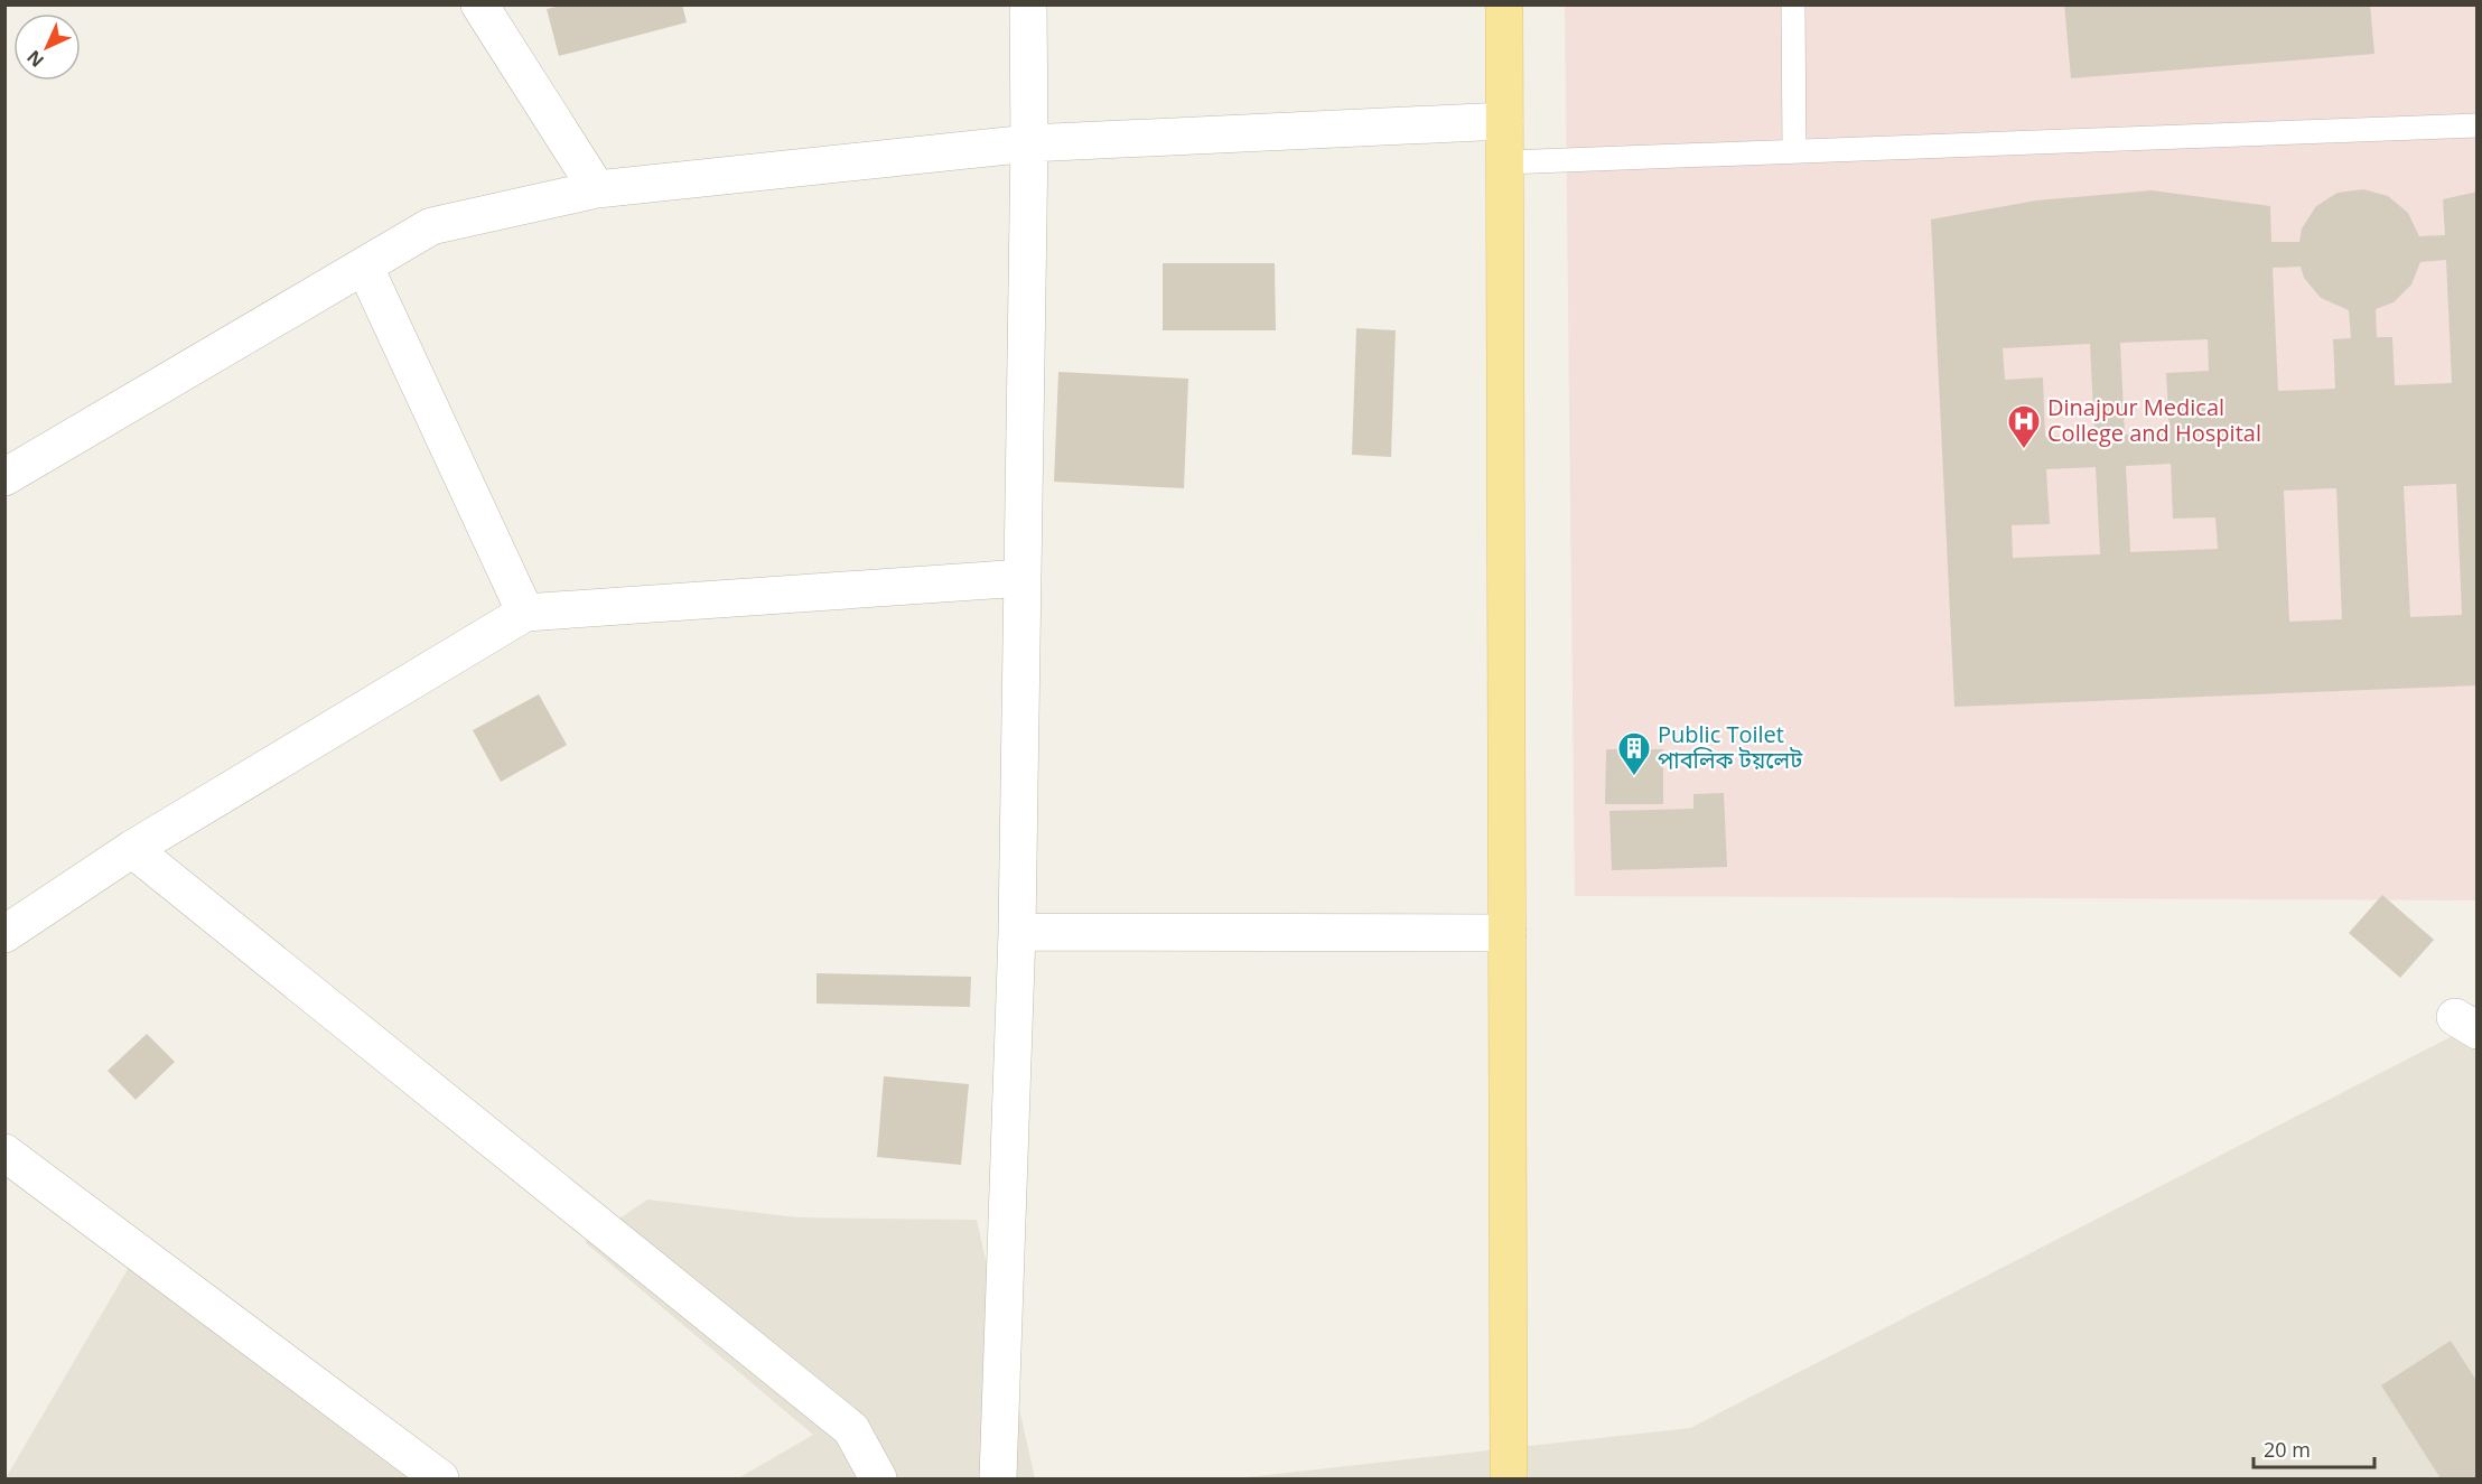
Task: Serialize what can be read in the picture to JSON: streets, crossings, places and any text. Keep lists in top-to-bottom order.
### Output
{
  "places": {
    "hospital": ["Dinajpur Medical College and Hospital"],
    "building": ["Public Toilet পাবলিক টয়লেট"]
  },
  "scale_bar": "20 m",
  "north": "bottom left"
}
